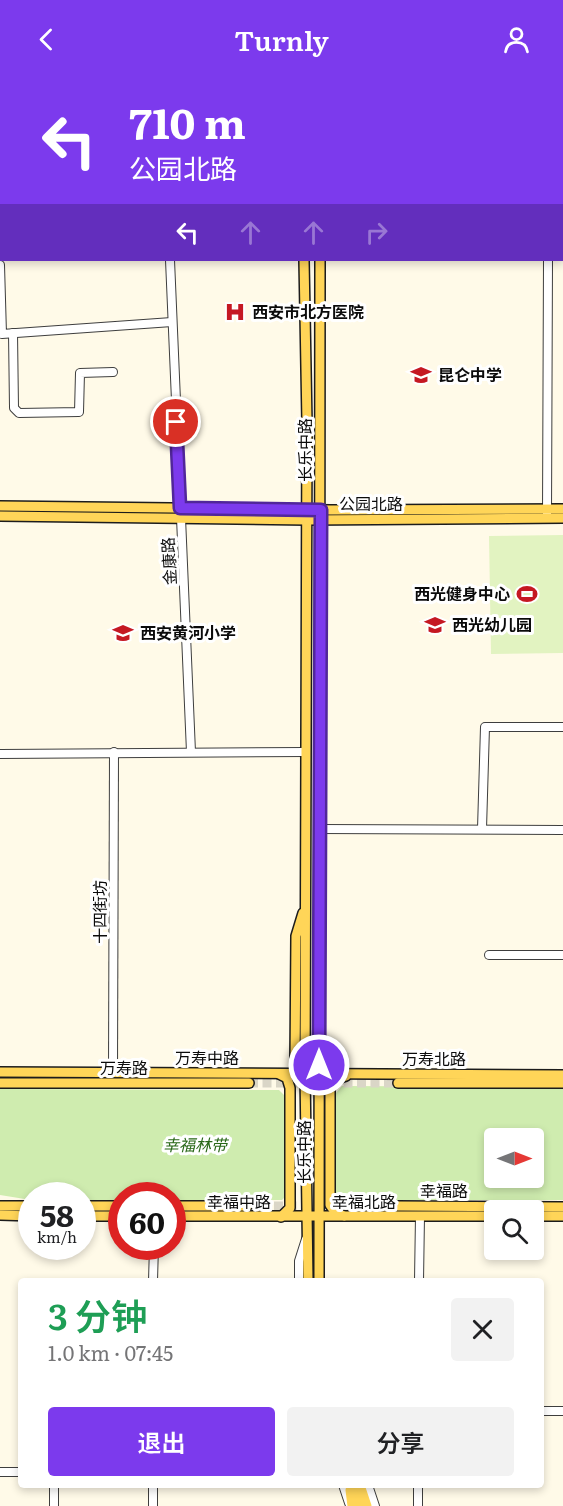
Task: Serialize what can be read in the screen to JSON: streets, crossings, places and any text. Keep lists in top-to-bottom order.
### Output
{
  "streets": {
    "main road": [
      "长乐中路",
      "公园北路",
      "万寿中路",
      "万寿北路",
      "万寿路",
      "幸福路",
      "幸福中路",
      "幸福北路"
    ],
    "street": ["金康路", "十四街坊"]
  },
  "crossings": [
    ["长乐中路", "公园北路"],
    ["长乐中路", "万寿中路"],
    ["长乐中路", "万寿北路"],
    ["长乐中路", "幸福中路"],
    ["长乐中路", "幸福北路"],
    ["公园北路", "金康路"],
    ["十四街坊", "万寿中路"],
    ["万寿中路", "万寿北路"],
    ["幸福中路", "幸福北路"]
  ],
  "parks": ["幸福林带"],
  "places": {
    "hospital": ["西安市北方医院"],
    "school or university": ["昆仑中学", "西光幼儿园", "西安黄河小学"],
    "sports": ["西光健身中心"]
  },
  "north": "right",
  "page": {
    "header": "Turnly",
    "turn": ["710 m", "公园北路"],
    "speed": "58 km/h",
    "limit": "60",
    "heading": ["3 分钟", "1.0 km · 07:45"],
    "buttons": ["退出", "分享"]
  }
}
